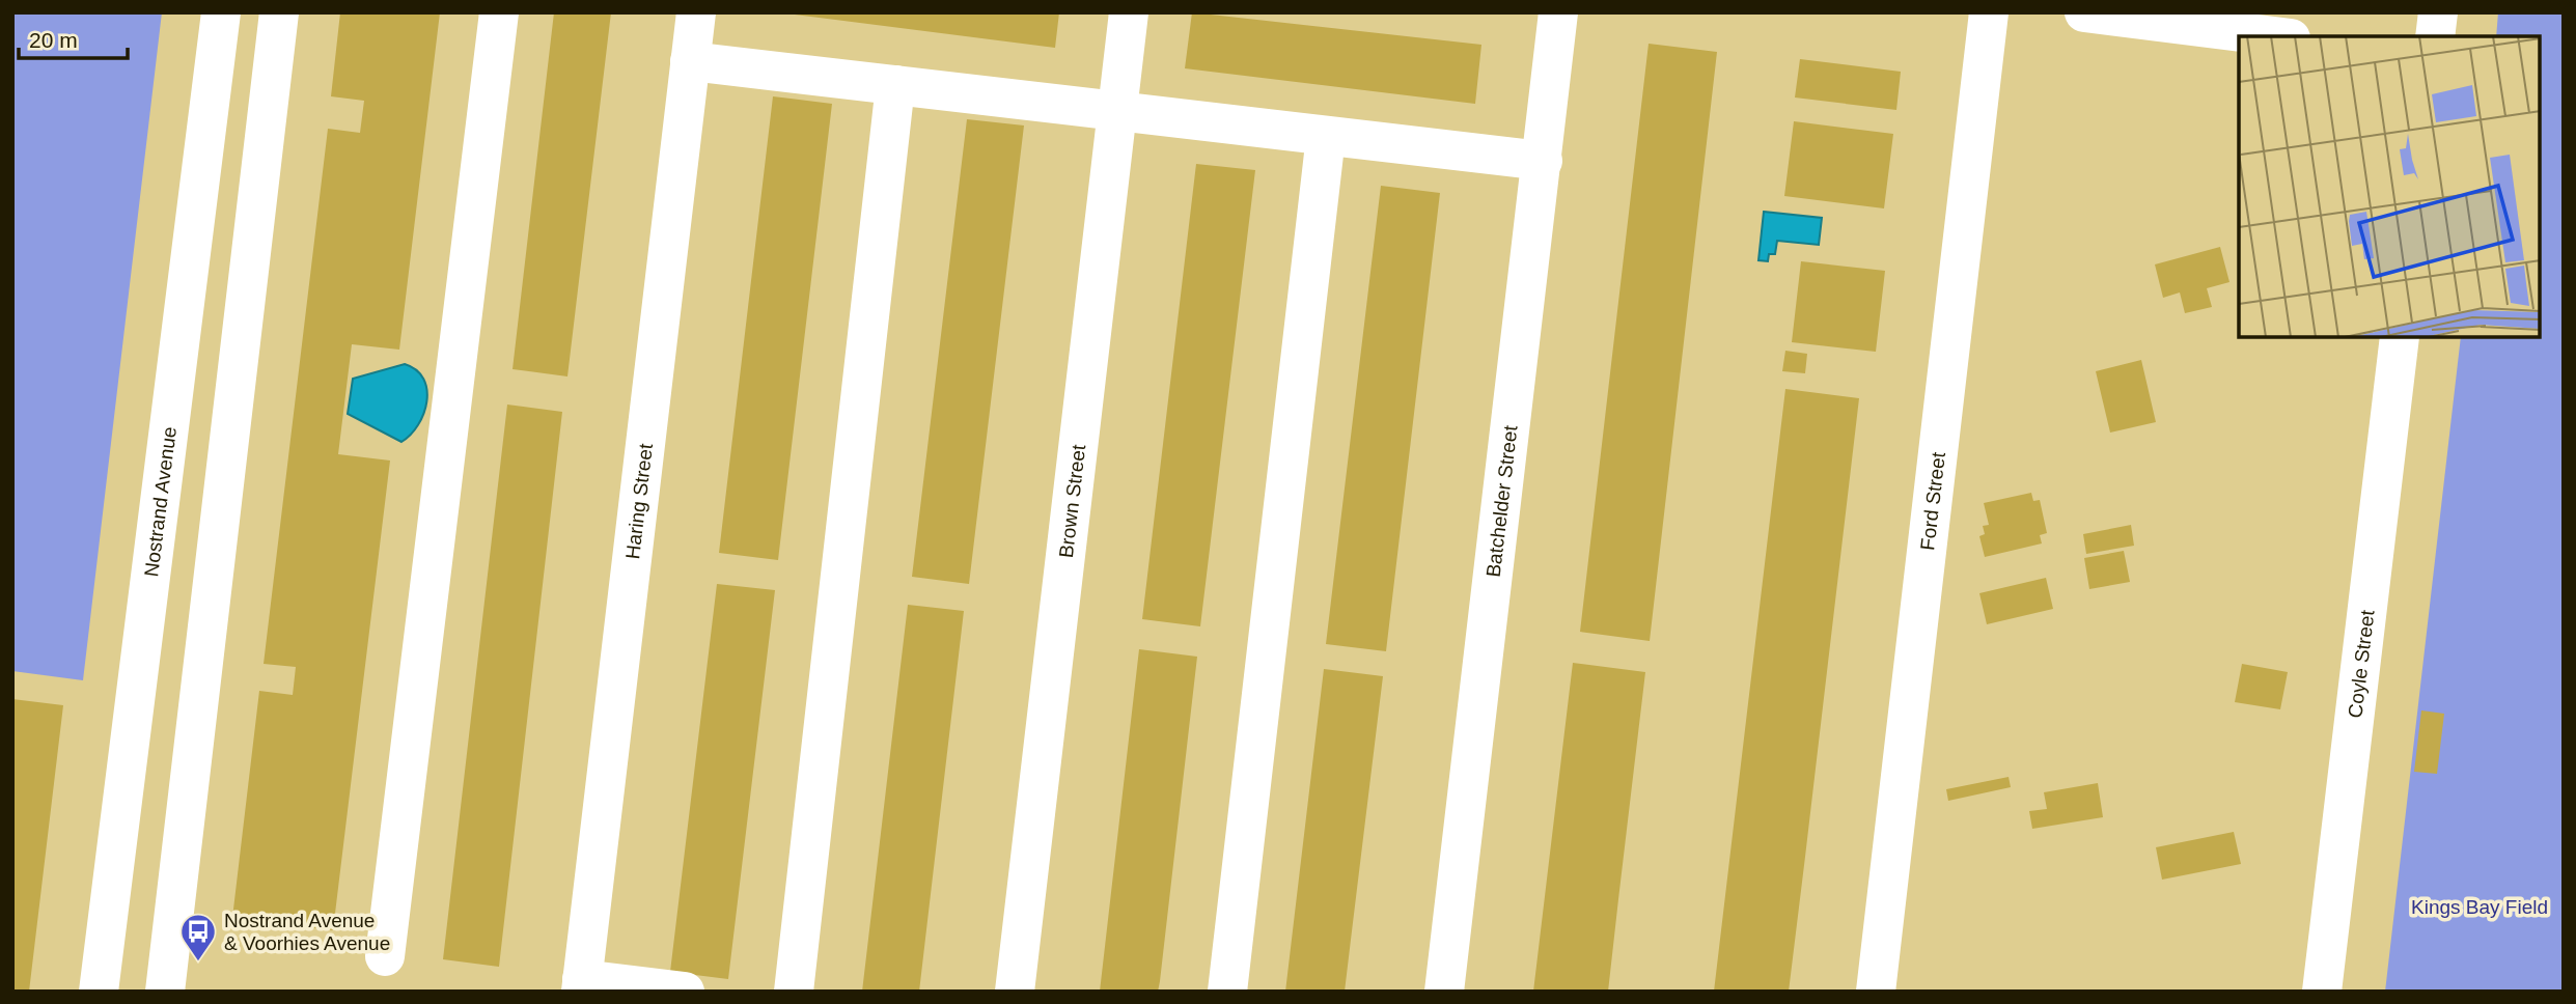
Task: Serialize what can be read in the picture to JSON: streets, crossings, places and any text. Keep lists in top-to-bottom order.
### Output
{
  "streets": {
    "street": [
      "Nostrand Avenue",
      "Haring Street",
      "Brown Street",
      "Batchelder Street",
      "Ford Street",
      "Coyle Street"
    ]
  },
  "parks": ["Kings Bay Field"],
  "places": {
    "bus stop": ["Nostrand Avenue & Voorhies Avenue"]
  },
  "scale_bar": "20 m"
}
